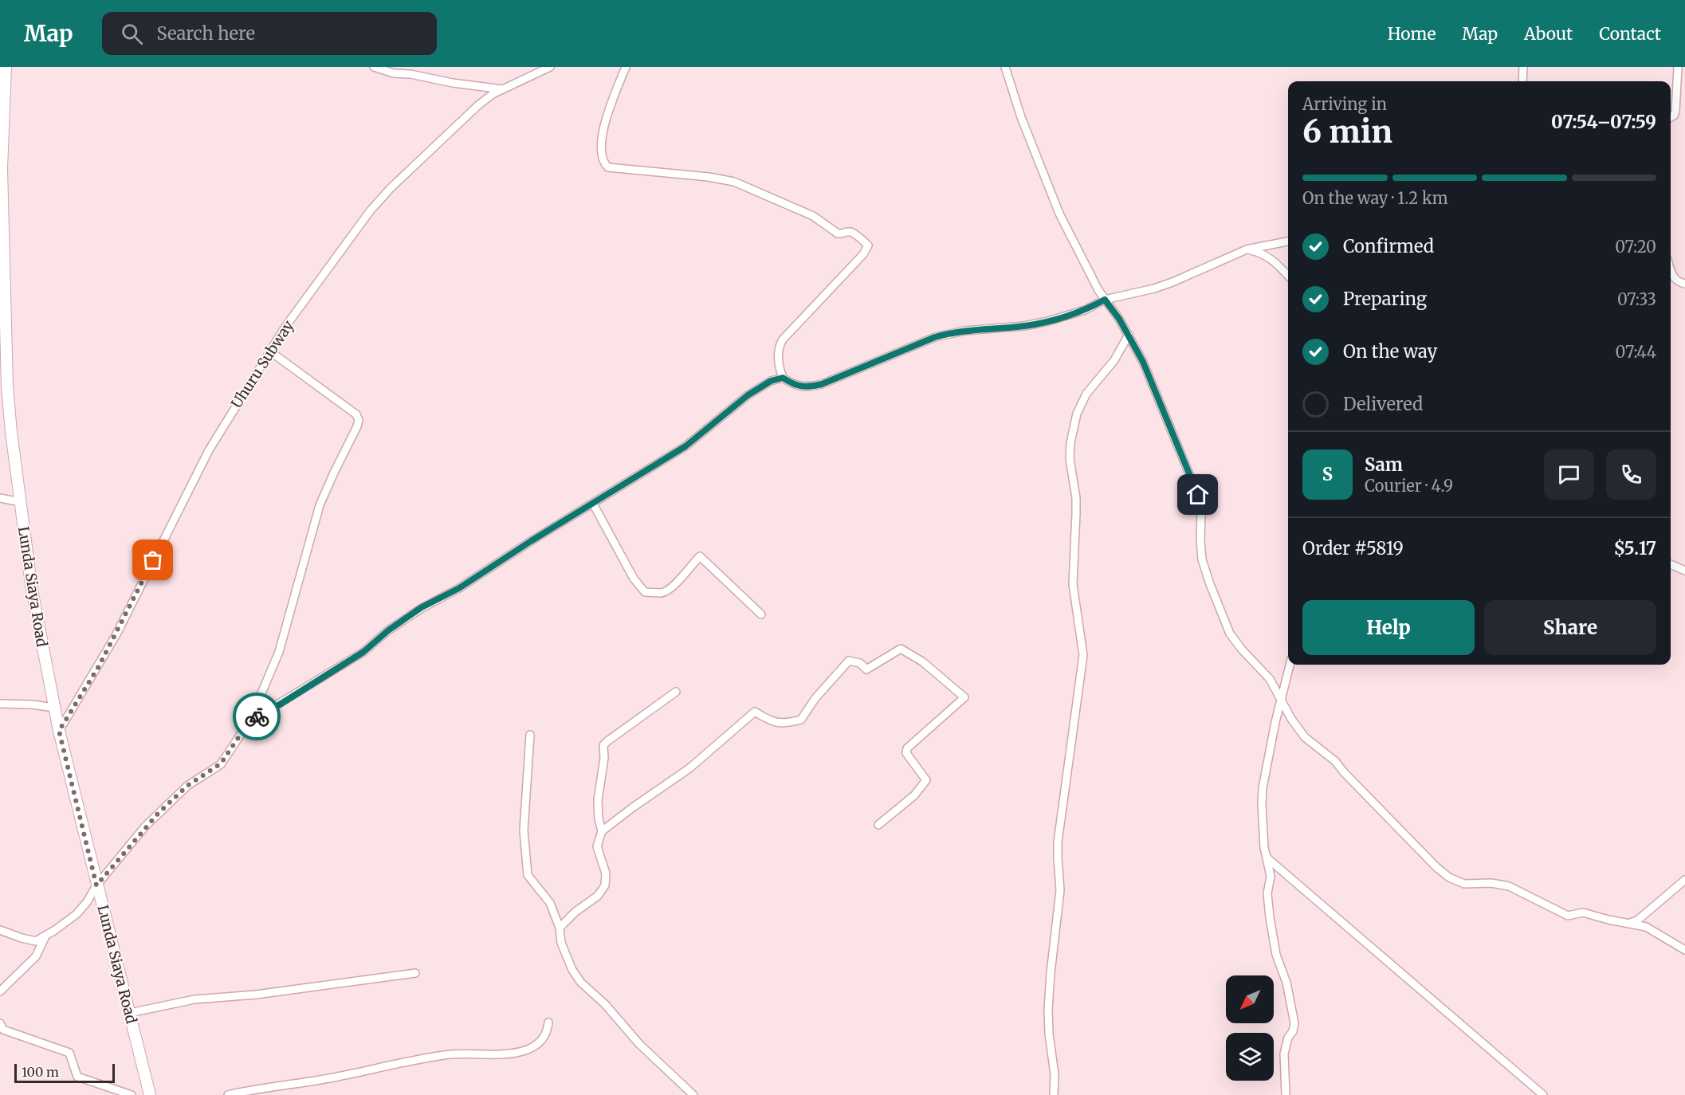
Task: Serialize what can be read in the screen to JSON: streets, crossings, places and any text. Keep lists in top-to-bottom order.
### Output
{
  "streets": {
    "main road": ["Lunda Siaya Road"],
    "street": ["Uhuru Subway"]
  },
  "crossings": [
    ["Uhuru Subway", "Lunda Siaya Road"]
  ],
  "scale_bar": "100 m",
  "north": "bottom left",
  "page": {
    "header": "Map",
    "search": "Search here",
    "nav": [
      "Home",
      "Map",
      "About",
      "Contact"
    ],
    "heading": ["6 min", "Arriving in", "07:54–07:59"],
    "panel": [
      "Sam",
      "Courier · 4.9",
      "Order #5819",
      "$5.17"
    ],
    "bar": "On the way · 1.2 km",
    "list": [
      ["Confirmed", "07:20"],
      ["Preparing", "07:33"],
      ["On the way", "07:44"],
      "Delivered"
    ],
    "round": "S",
    "buttons": ["Help", "Share"],
    "scale": "100 m"
  }
}
